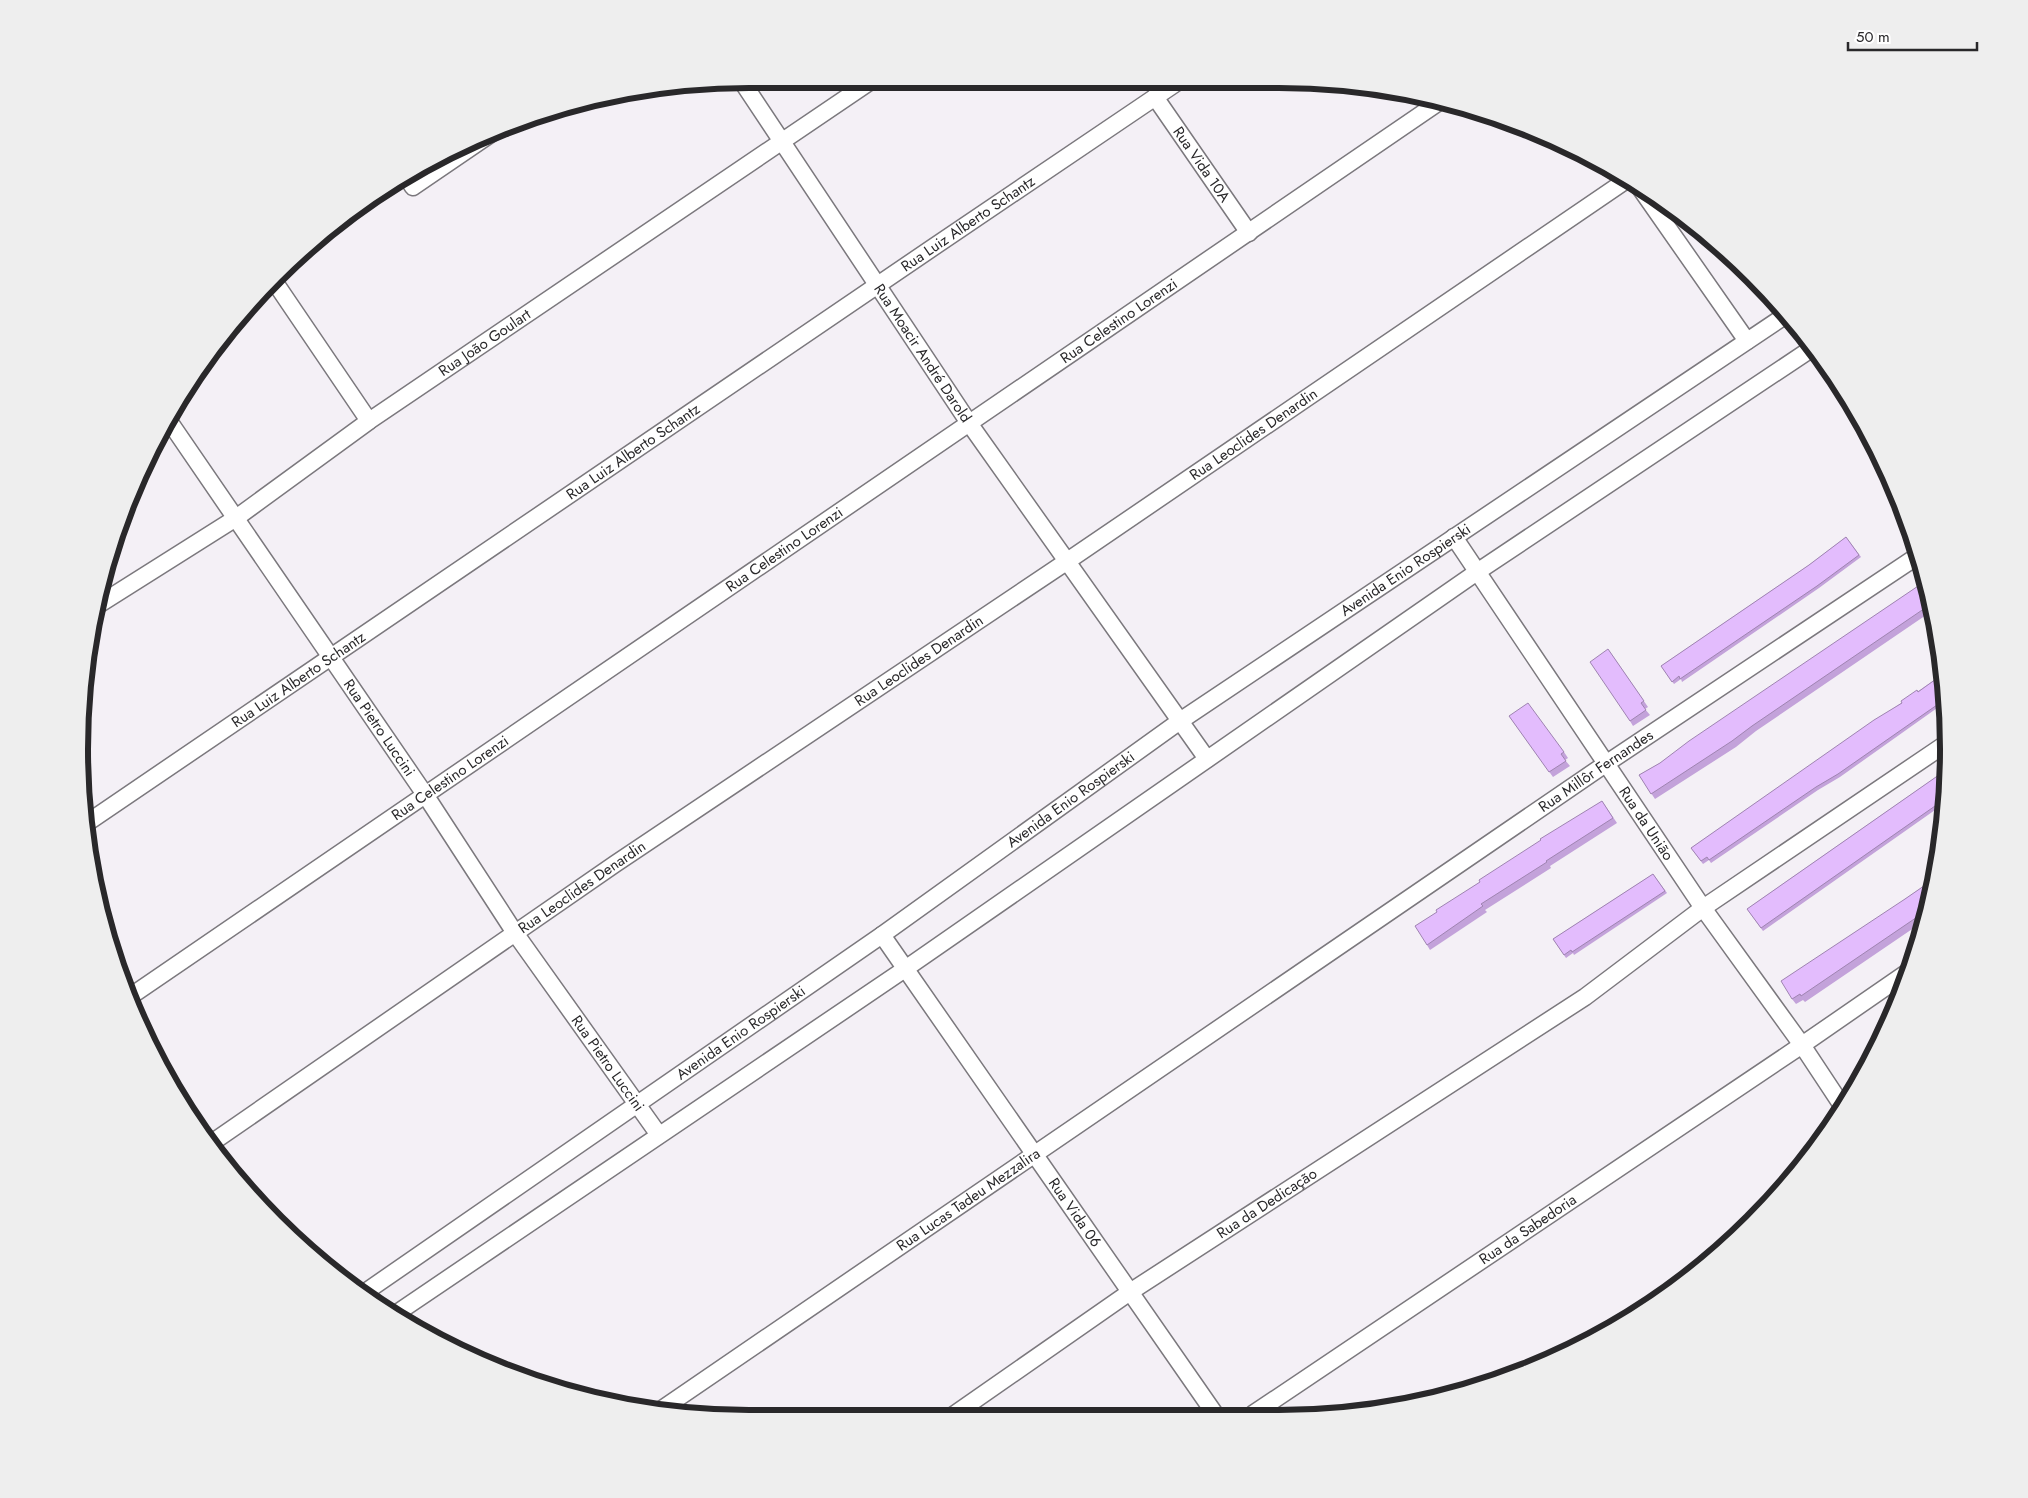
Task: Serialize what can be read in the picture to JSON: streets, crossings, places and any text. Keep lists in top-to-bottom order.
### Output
{
  "streets": {
    "street": [
      "Rua Vida 10A",
      "Rua Luiz Alberto Schantz",
      "Rua Celestino Lorenzi",
      "Rua João Goulart",
      "Rua Moacir André Darold",
      "Rua Leoclides Denardin",
      "Avenida Enio Rospierski",
      "Rua Pietro Luccini",
      "Rua Millôr Fernandes",
      "Rua da União",
      "Rua Lucas Tadeu Mezzalira",
      "Rua da Dedicação",
      "Rua Vida 06",
      "Rua da Sabedoria"
    ]
  },
  "crossings": [
    ["Rua Vida 10A", "Rua Luiz Alberto Schantz"],
    ["Rua Vida 10A", "Rua Celestino Lorenzi"],
    ["Rua Luiz Alberto Schantz", "Rua Moacir André Darold"],
    ["Rua Luiz Alberto Schantz", "Rua Pietro Luccini"],
    ["Rua Celestino Lorenzi", "Rua Moacir André Darold"],
    ["Rua Celestino Lorenzi", "Rua Pietro Luccini"],
    ["Rua João Goulart", "Rua Moacir André Darold"],
    ["Rua João Goulart", "Rua Pietro Luccini"],
    ["Rua Moacir André Darold", "Rua Leoclides Denardin"],
    ["Rua Moacir André Darold", "Avenida Enio Rospierski"],
    ["Rua Leoclides Denardin", "Rua Pietro Luccini"],
    ["Avenida Enio Rospierski", "Rua Pietro Luccini"],
    ["Avenida Enio Rospierski", "Rua da União"],
    ["Avenida Enio Rospierski", "Rua Vida 06"],
    ["Rua Millôr Fernandes", "Rua da União"],
    ["Rua Millôr Fernandes", "Rua Lucas Tadeu Mezzalira"],
    ["Rua da União", "Rua da Dedicação"],
    ["Rua da União", "Rua da Sabedoria"],
    ["Rua Lucas Tadeu Mezzalira", "Rua Vida 06"],
    ["Rua da Dedicação", "Rua Vida 06"]
  ],
  "scale_bar": "50 m"
}
